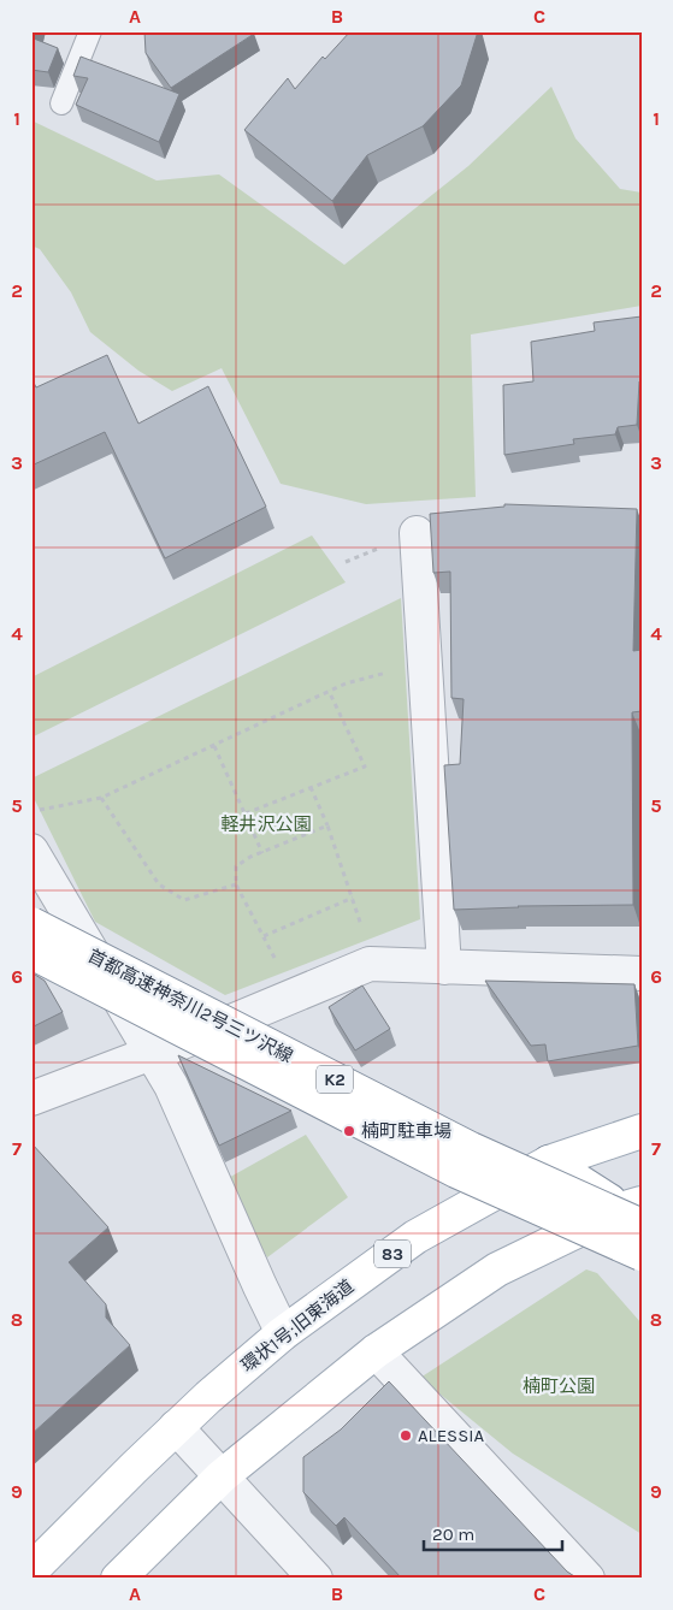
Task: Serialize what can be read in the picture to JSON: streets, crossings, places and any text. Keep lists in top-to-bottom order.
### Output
{
  "streets": {
    "main road": [
      "首都高速神奈川2号三ツ沢線",
      "K2",
      "83",
      "環状1号;旧東海道"
    ]
  },
  "parks": ["軽井沢公園", "楠町公園"],
  "places": ["楠町駐車場", "ALESSIA"],
  "scale_bar": "20 m",
  "grid": {
    "columns": ["A", "B", "C"],
    "rows": [
      "1",
      "2",
      "3",
      "4",
      "5",
      "6",
      "7",
      "8",
      "9"
    ]
  }
}
